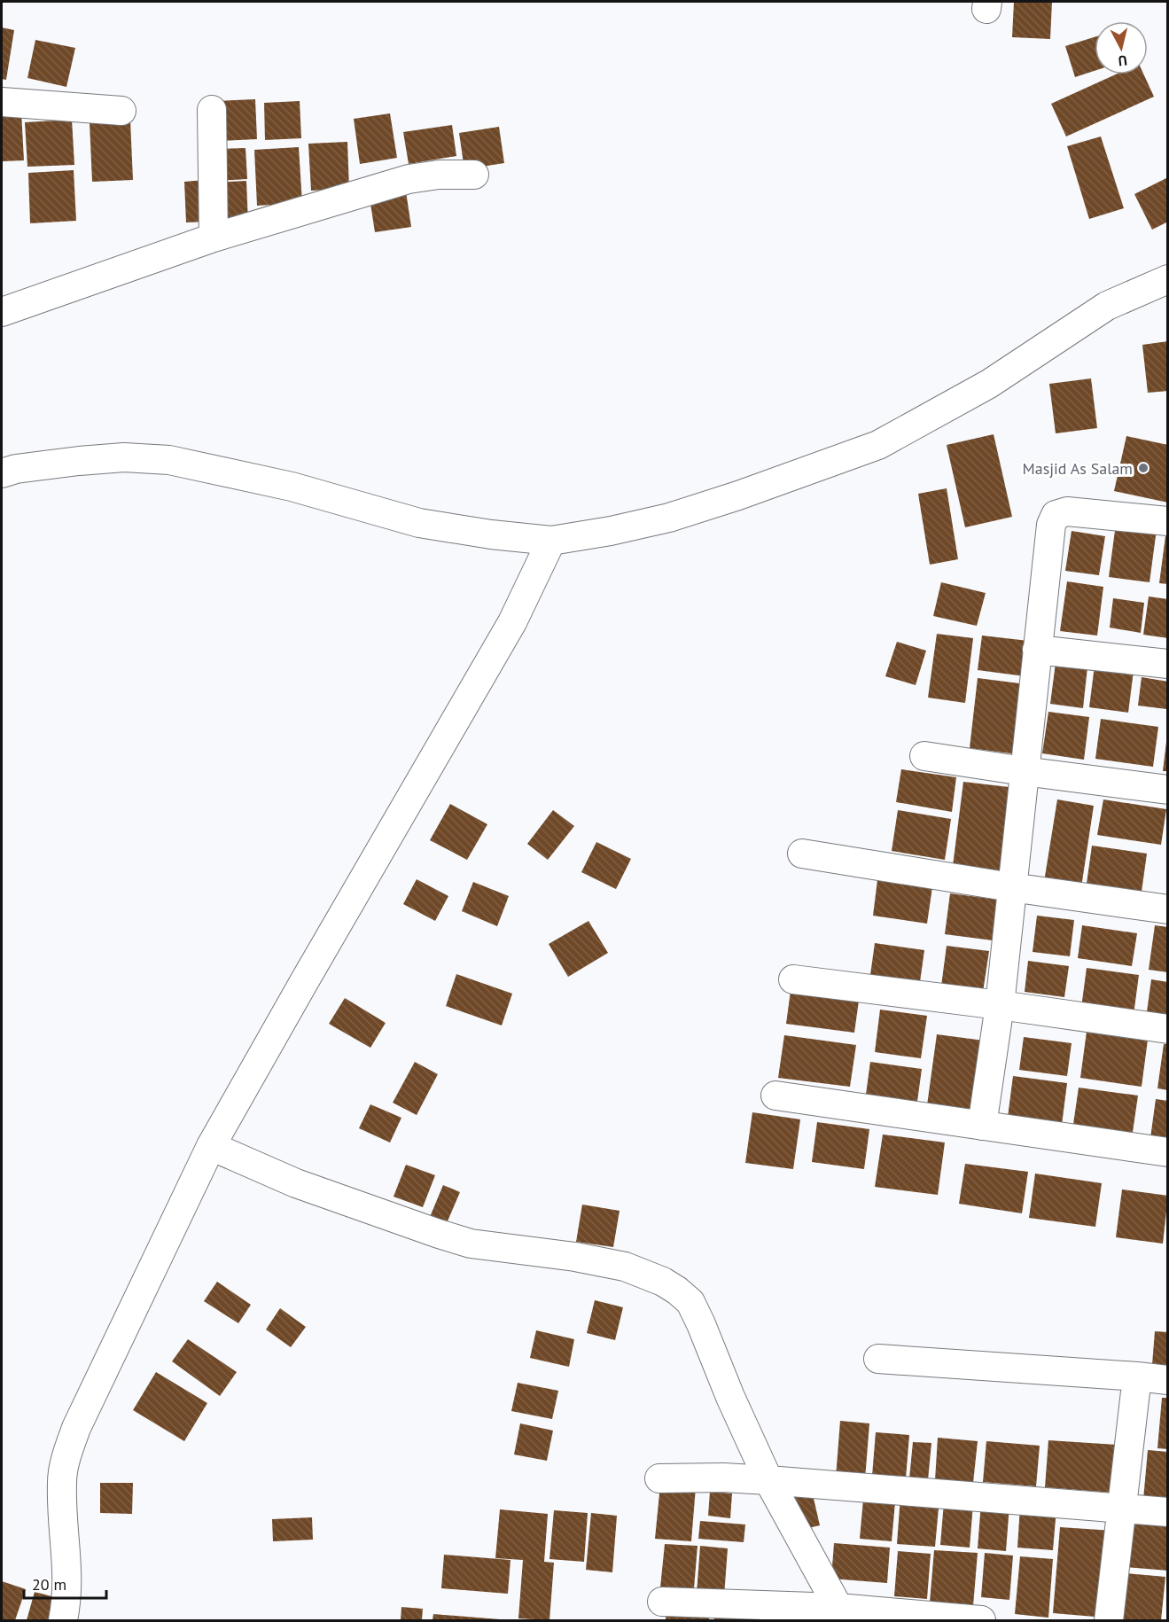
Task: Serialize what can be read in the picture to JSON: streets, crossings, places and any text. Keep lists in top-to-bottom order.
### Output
{
  "places": ["Masjid As Salam"],
  "scale_bar": "20 m",
  "north": "bottom"
}
